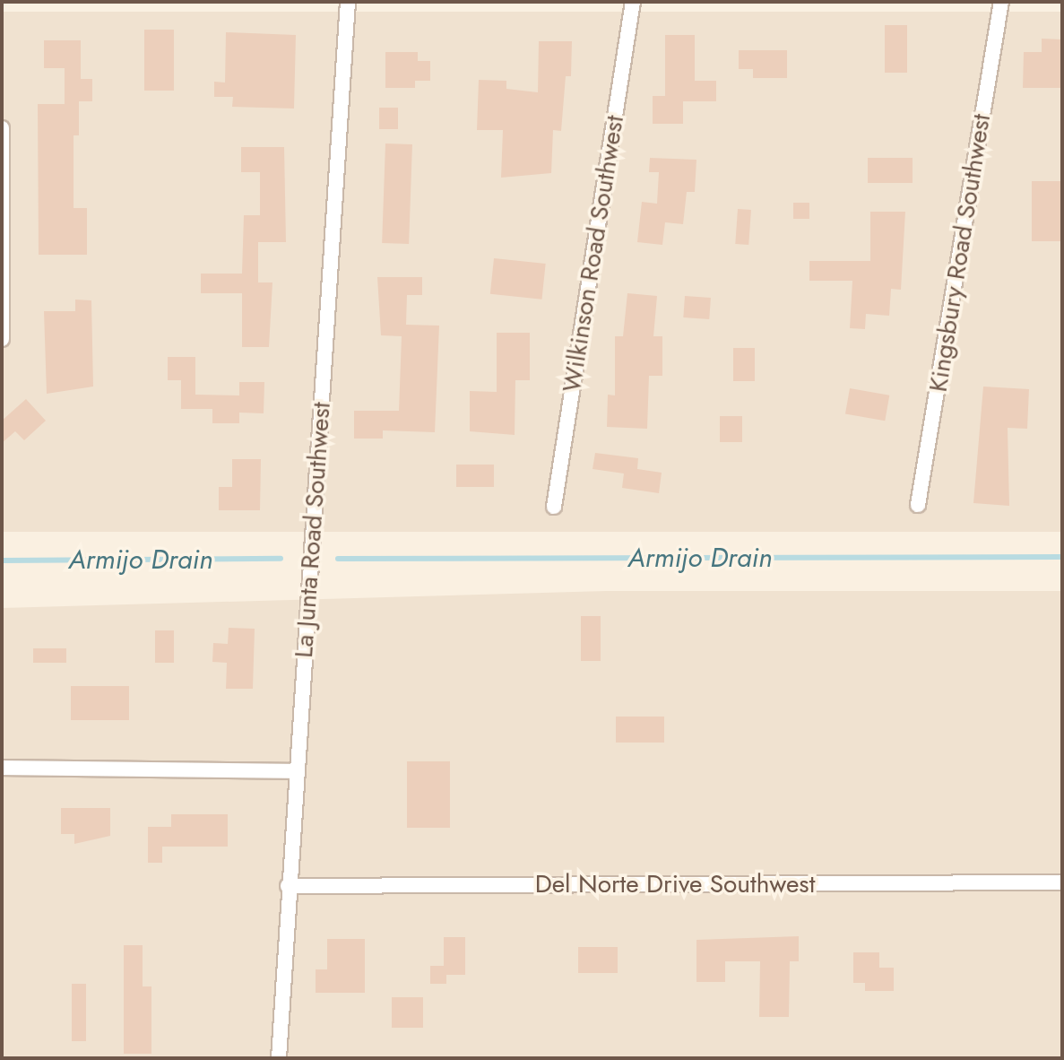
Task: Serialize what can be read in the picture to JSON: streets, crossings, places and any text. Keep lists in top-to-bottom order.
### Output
{
  "streets": {
    "street": [
      "Kingsbury Road Southwest",
      "Wilkinson Road Southwest",
      "La Junta Road Southwest",
      "Del Norte Drive Southwest"
    ]
  },
  "crossings": [
    ["La Junta Road Southwest", "Del Norte Drive Southwest"]
  ],
  "water": ["Armijo Drain"]
}
